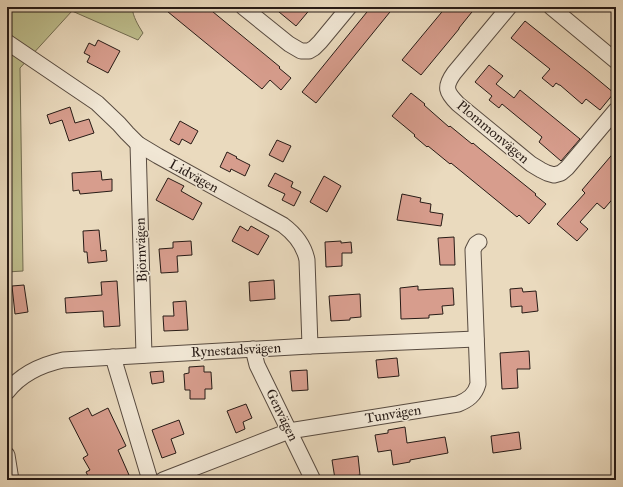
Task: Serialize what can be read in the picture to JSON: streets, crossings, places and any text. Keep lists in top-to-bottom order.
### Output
{
  "streets": {
    "street": [
      "Plommonvägen",
      "Lidvägen",
      "Björnvägen",
      "Rynestadsvägen",
      "Tunvägen",
      "Genvägen"
    ]
  },
  "crossings": [
    ["Lidvägen", "Björnvägen"],
    ["Lidvägen", "Rynestadsvägen"],
    ["Björnvägen", "Rynestadsvägen"],
    ["Rynestadsvägen", "Tunvägen"],
    ["Rynestadsvägen", "Genvägen"],
    ["Tunvägen", "Genvägen"]
  ]
}
